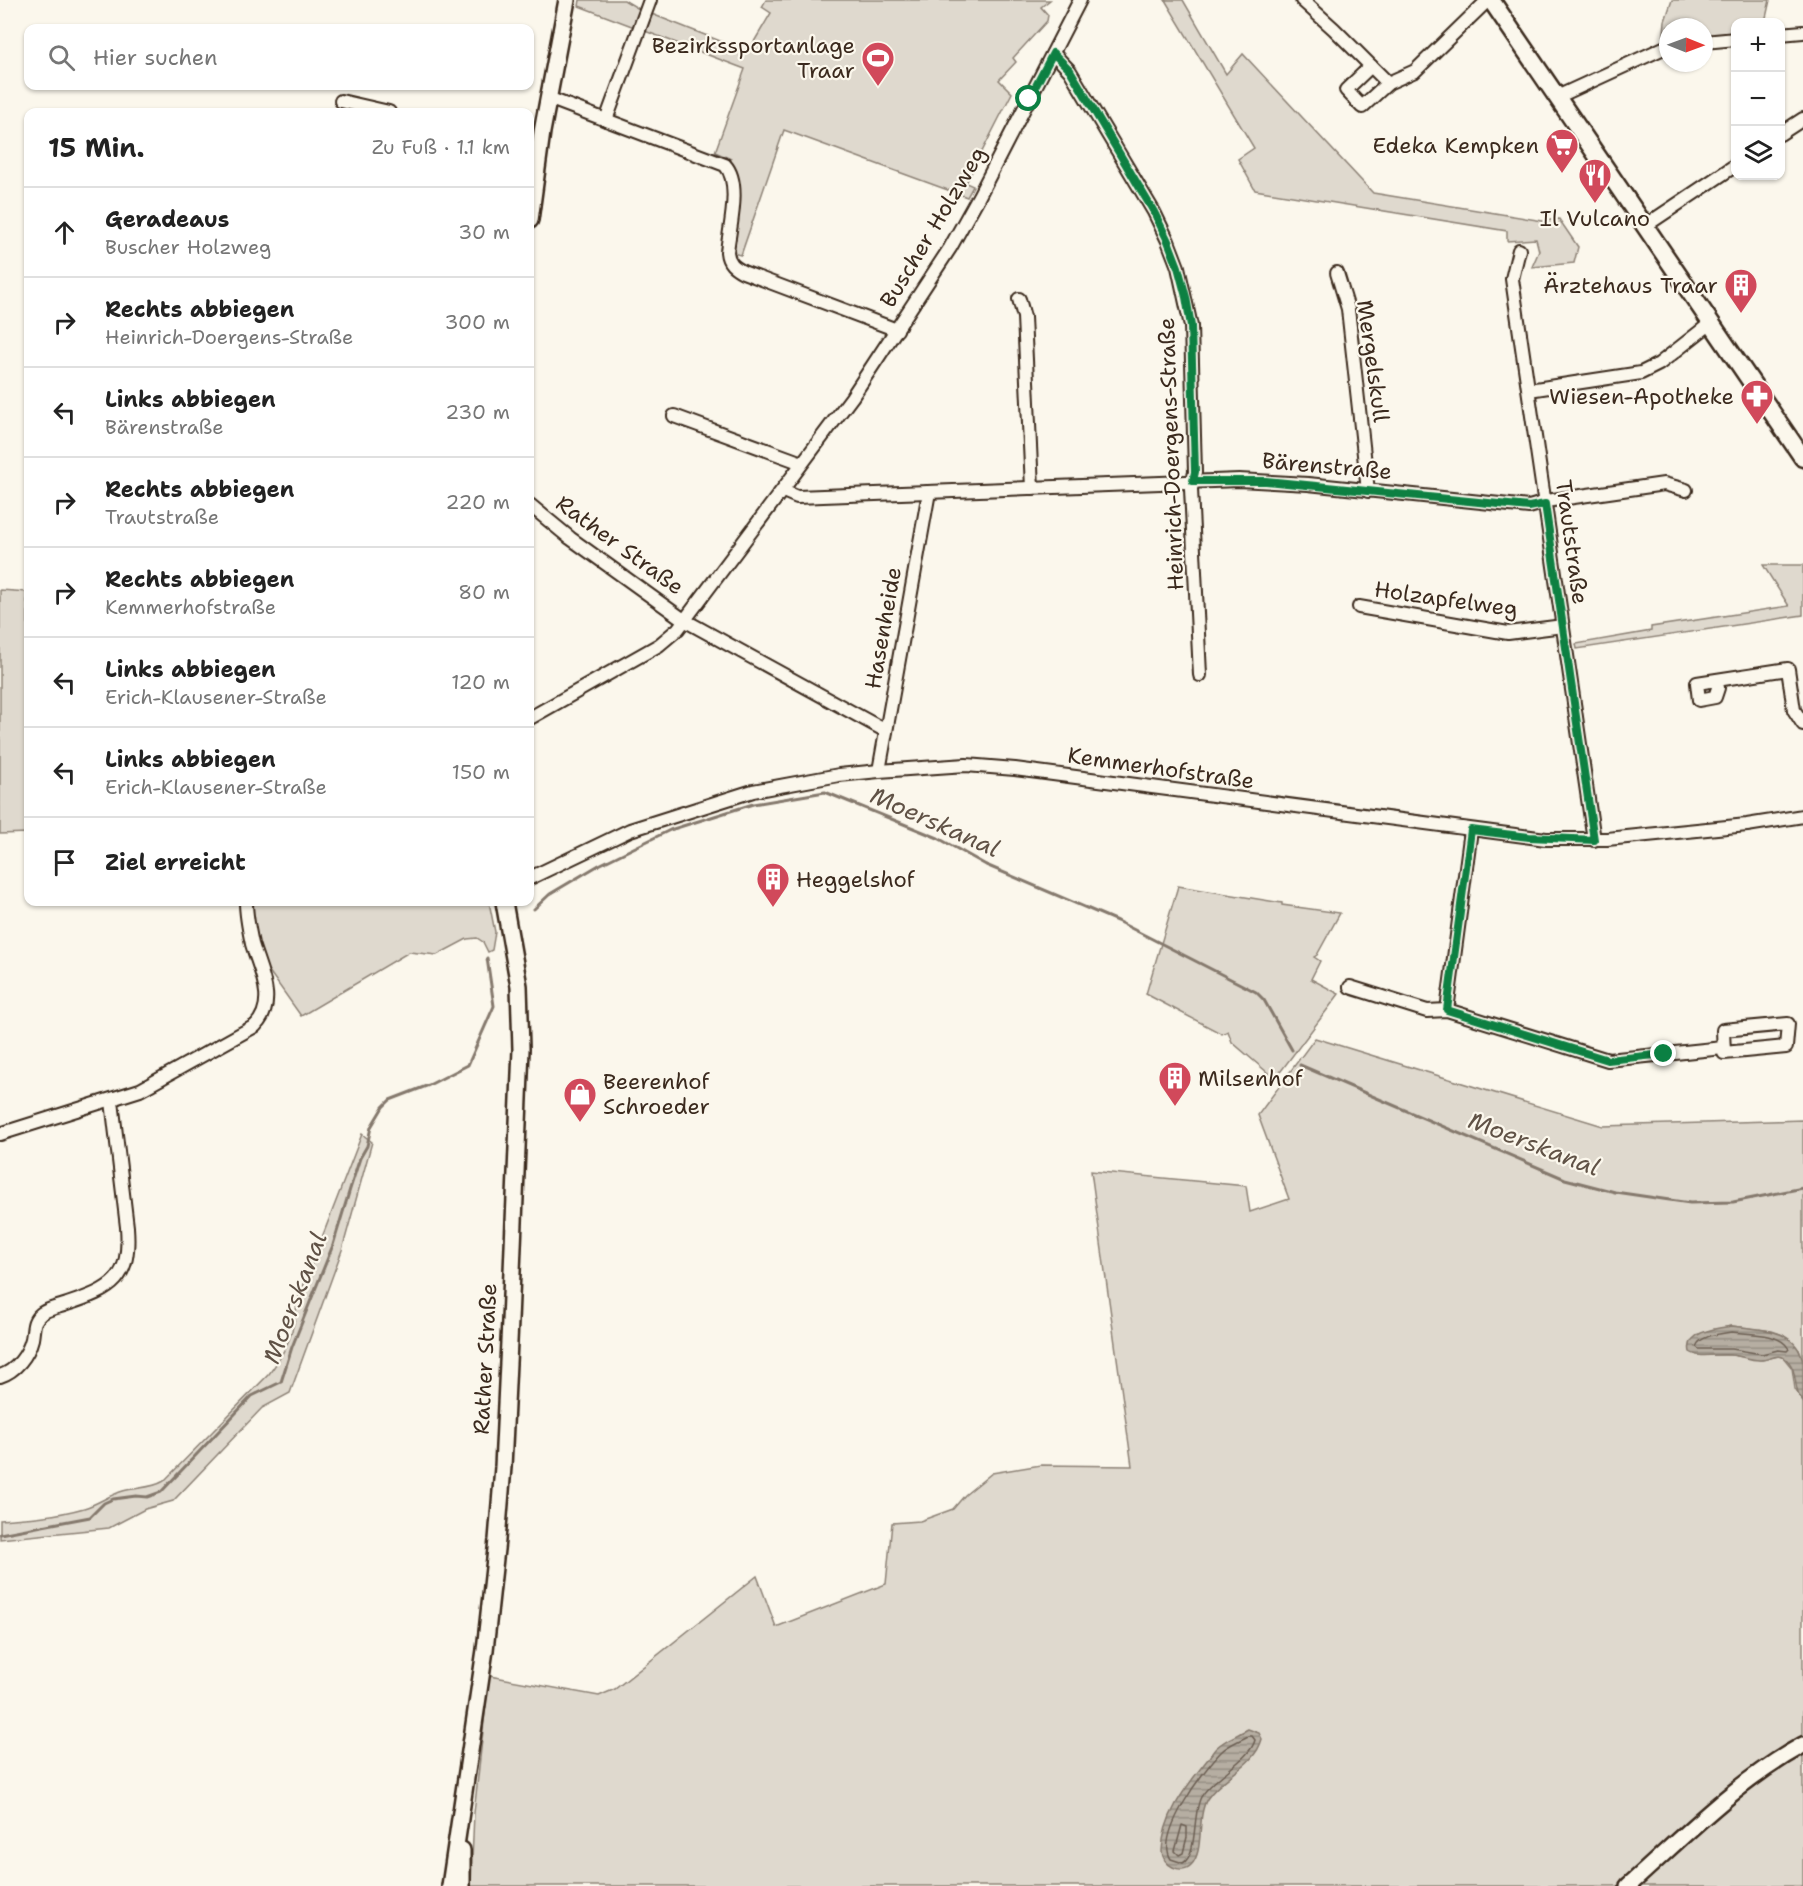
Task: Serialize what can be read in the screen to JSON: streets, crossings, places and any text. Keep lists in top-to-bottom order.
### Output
{
  "streets": {
    "street": [
      "Buscher Holzweg",
      "Mergelskull",
      "Heinrich-Doergens-Straße",
      "Bärenstraße",
      "Trautstraße",
      "Rather Straße",
      "Holzapfelweg",
      "Hasenheide",
      "Kemmerhofstraße"
    ]
  },
  "crossings": [
    ["Buscher Holzweg", "Heinrich-Doergens-Straße"],
    ["Buscher Holzweg", "Bärenstraße"],
    ["Buscher Holzweg", "Rather Straße"],
    ["Mergelskull", "Bärenstraße"],
    ["Heinrich-Doergens-Straße", "Bärenstraße"],
    ["Bärenstraße", "Trautstraße"],
    ["Bärenstraße", "Hasenheide"],
    ["Trautstraße", "Holzapfelweg"],
    ["Trautstraße", "Kemmerhofstraße"],
    ["Rather Straße", "Hasenheide"],
    ["Hasenheide", "Kemmerhofstraße"]
  ],
  "water": ["Moerskanal"],
  "places": {
    "sports": ["Bezirkssportanlage Traar"],
    "supermarket": ["Edeka Kempken"],
    "restaurant": ["Il Vulcano"],
    "building": ["Ärztehaus Traar", "Heggelshof", "Milsenhof"],
    "pharmacy": ["Wiesen-Apotheke"],
    "shop": ["Beerenhof Schroeder"]
  },
  "north": "right",
  "page": {
    "map_buttons": ["+", "−"],
    "search": "Hier suchen",
    "heading": ["15 Min.", "Zu Fuß · 1.1 km"],
    "list": [
      ["Geradeaus", "Buscher Holzweg", "30 m"],
      ["Rechts abbiegen", "Heinrich-Doergens-Straße", "300 m"],
      ["Links abbiegen", "Bärenstraße", "230 m"],
      ["Rechts abbiegen", "Trautstraße", "220 m"],
      ["Rechts abbiegen", "Kemmerhofstraße", "80 m"],
      ["Links abbiegen", "Erich-Klausener-Straße", "120 m"],
      ["Links abbiegen", "Erich-Klausener-Straße", "150 m"],
      "Ziel erreicht"
    ]
  }
}
